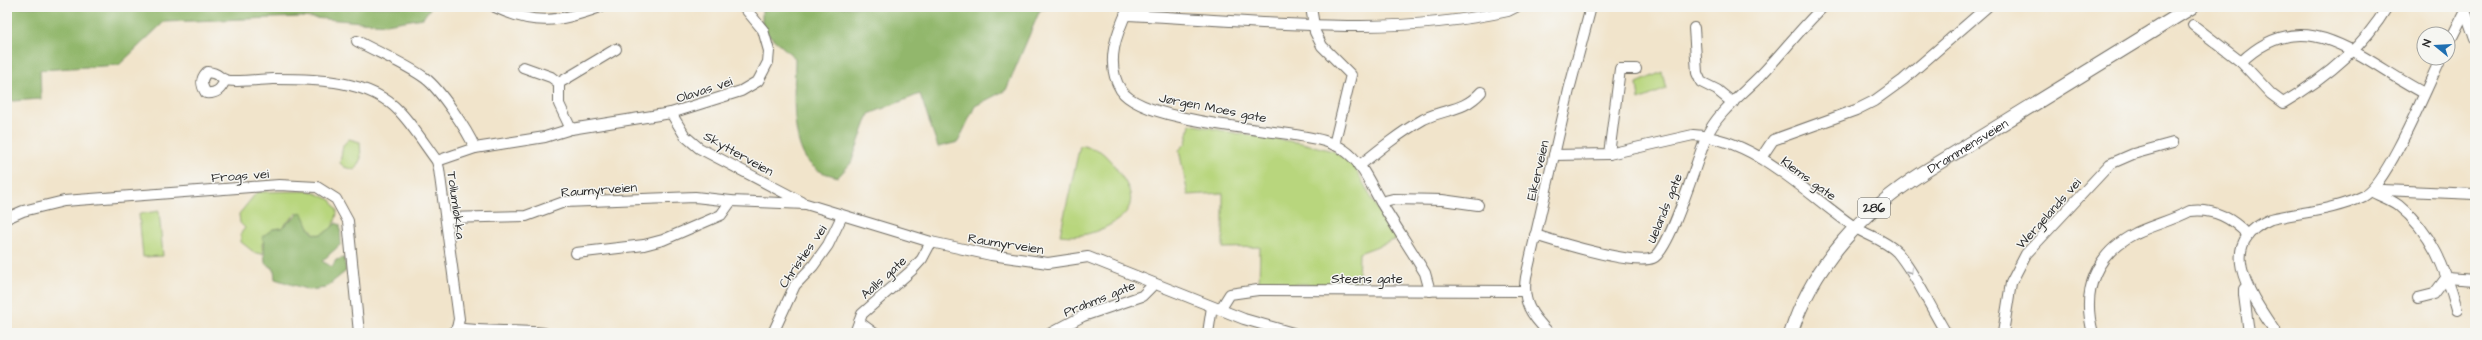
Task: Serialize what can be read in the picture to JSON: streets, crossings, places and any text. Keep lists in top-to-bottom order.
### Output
{
  "streets": {
    "main road": ["Drammensveien", "286"],
    "street": [
      "Olavas vei",
      "Jørgen Moes gate",
      "Skytterveien",
      "Eikerveien",
      "Frogs vei",
      "Klems gate",
      "Raumyrveien",
      "Tollumløkka",
      "Uelands gate",
      "Wergelands vei",
      "Christies vei",
      "Aalls gate",
      "Steens gate",
      "Prahms gate"
    ]
  },
  "crossings": [
    ["Olavas vei", "Skytterveien"],
    ["Olavas vei", "Tollumløkka"],
    ["Jørgen Moes gate", "Steens gate"],
    ["Drammensveien", "Klems gate"],
    ["Skytterveien", "Raumyrveien"],
    ["Eikerveien", "Klems gate"],
    ["Eikerveien", "Uelands gate"],
    ["Eikerveien", "Steens gate"],
    ["Klems gate", "Uelands gate"],
    ["Raumyrveien", "Tollumløkka"],
    ["Raumyrveien", "Christies vei"],
    ["Raumyrveien", "Aalls gate"],
    ["Raumyrveien", "Steens gate"],
    ["Raumyrveien", "Prahms gate"]
  ],
  "north": "left"
}
